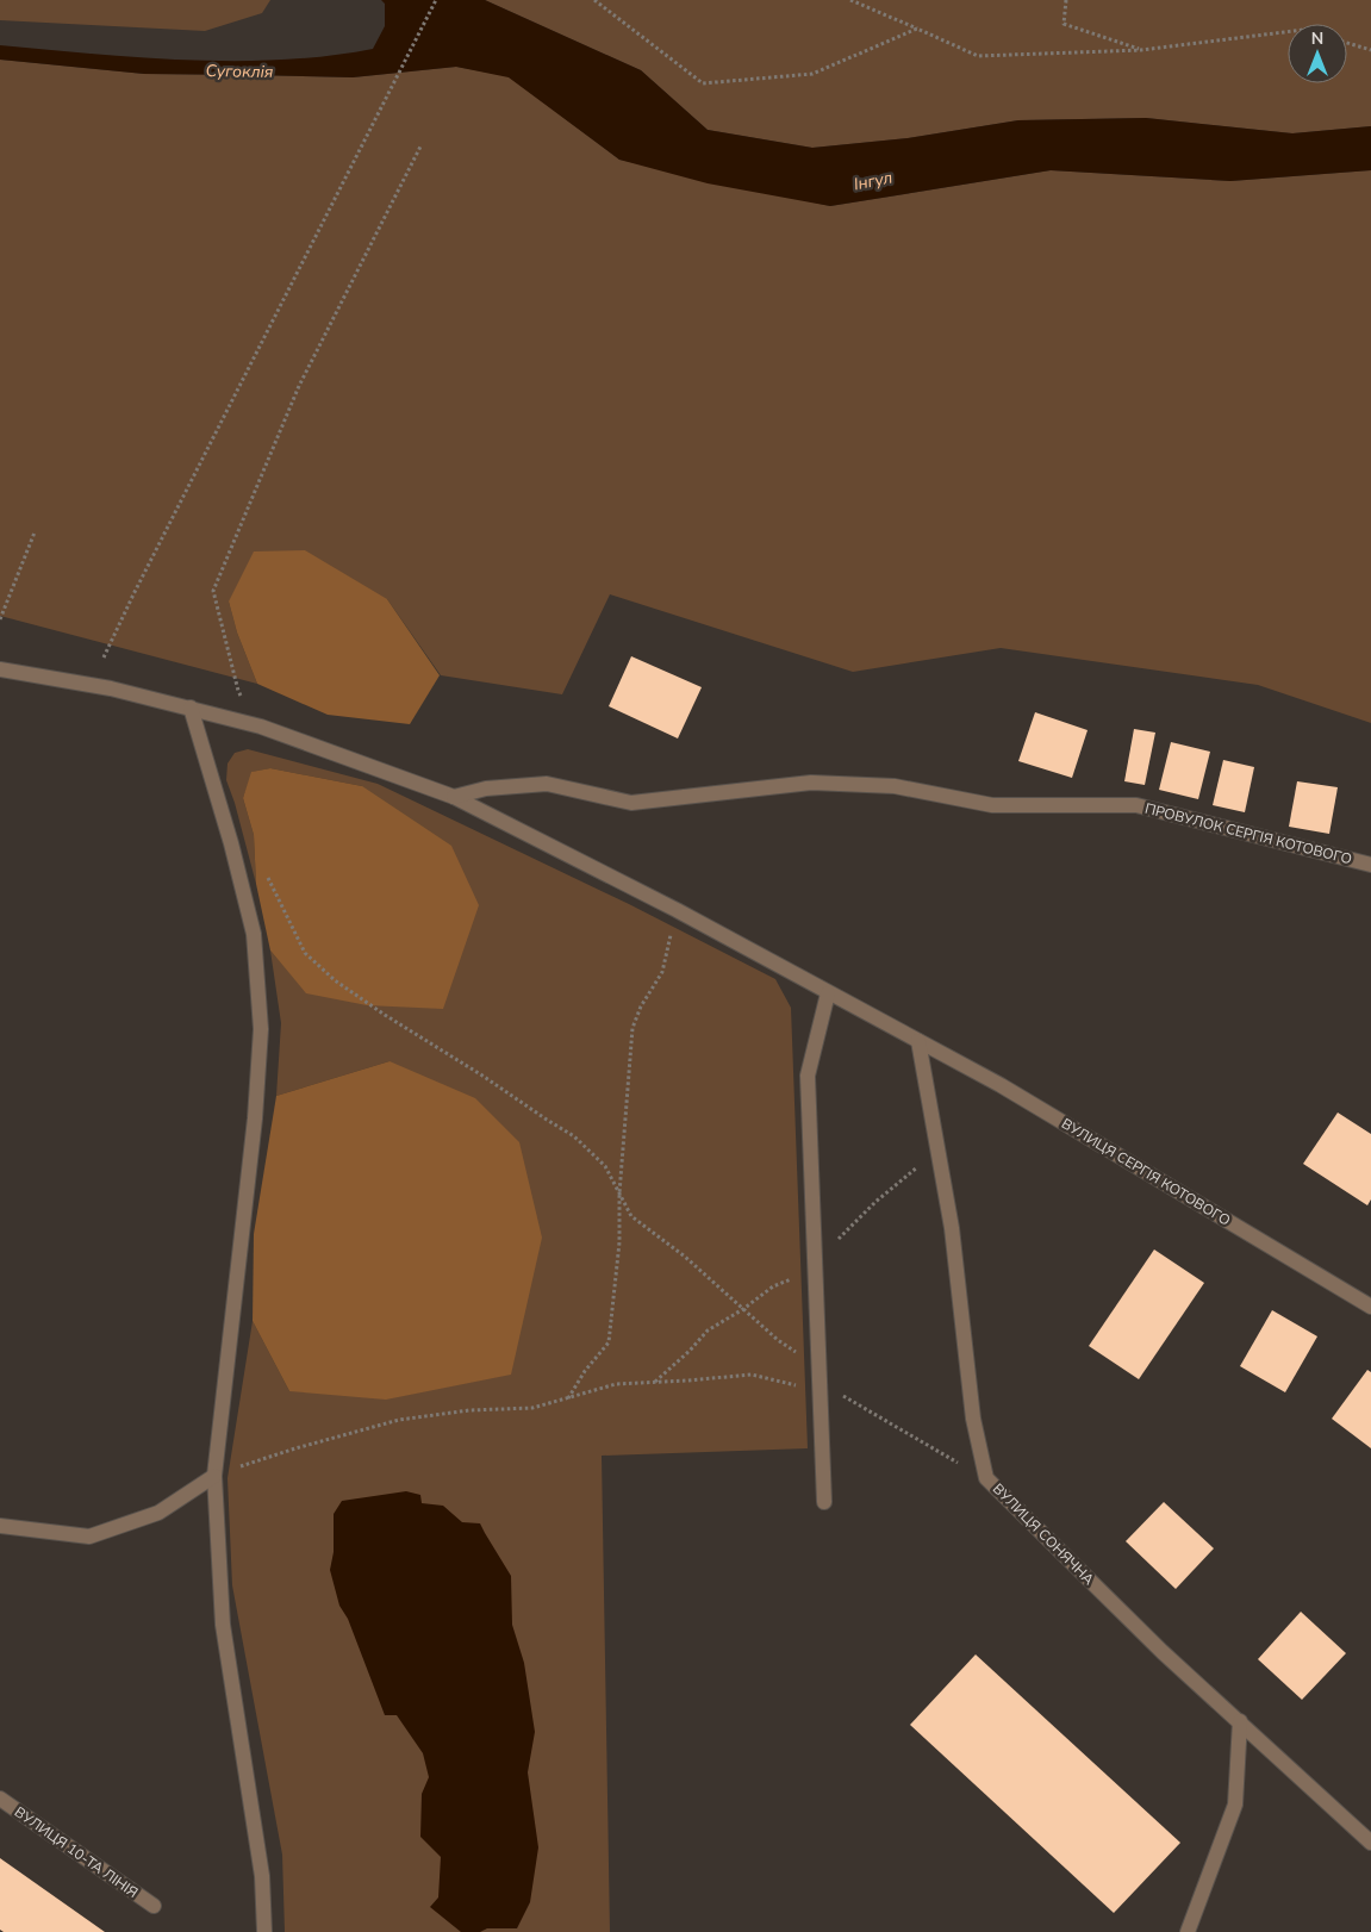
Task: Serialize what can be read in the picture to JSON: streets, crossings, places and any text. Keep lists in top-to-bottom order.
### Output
{
  "streets": {
    "street": [
      "ПРОВУЛОК СЕРГІЯ КОТОВОГО",
      "ВУЛИЦЯ СЕРГІЯ КОТОВОГО",
      "ВУЛИЦЯ СОНЯЧНА",
      "ВУЛИЦЯ 10-ТА ЛІНІЯ"
    ]
  },
  "crossings": [
    ["ПРОВУЛОК СЕРГІЯ КОТОВОГО", "ВУЛИЦЯ СЕРГІЯ КОТОВОГО"],
    ["ВУЛИЦЯ СЕРГІЯ КОТОВОГО", "ВУЛИЦЯ СОНЯЧНА"]
  ],
  "water": ["Сугоклія", "Інгул"],
  "north": "top"
}
